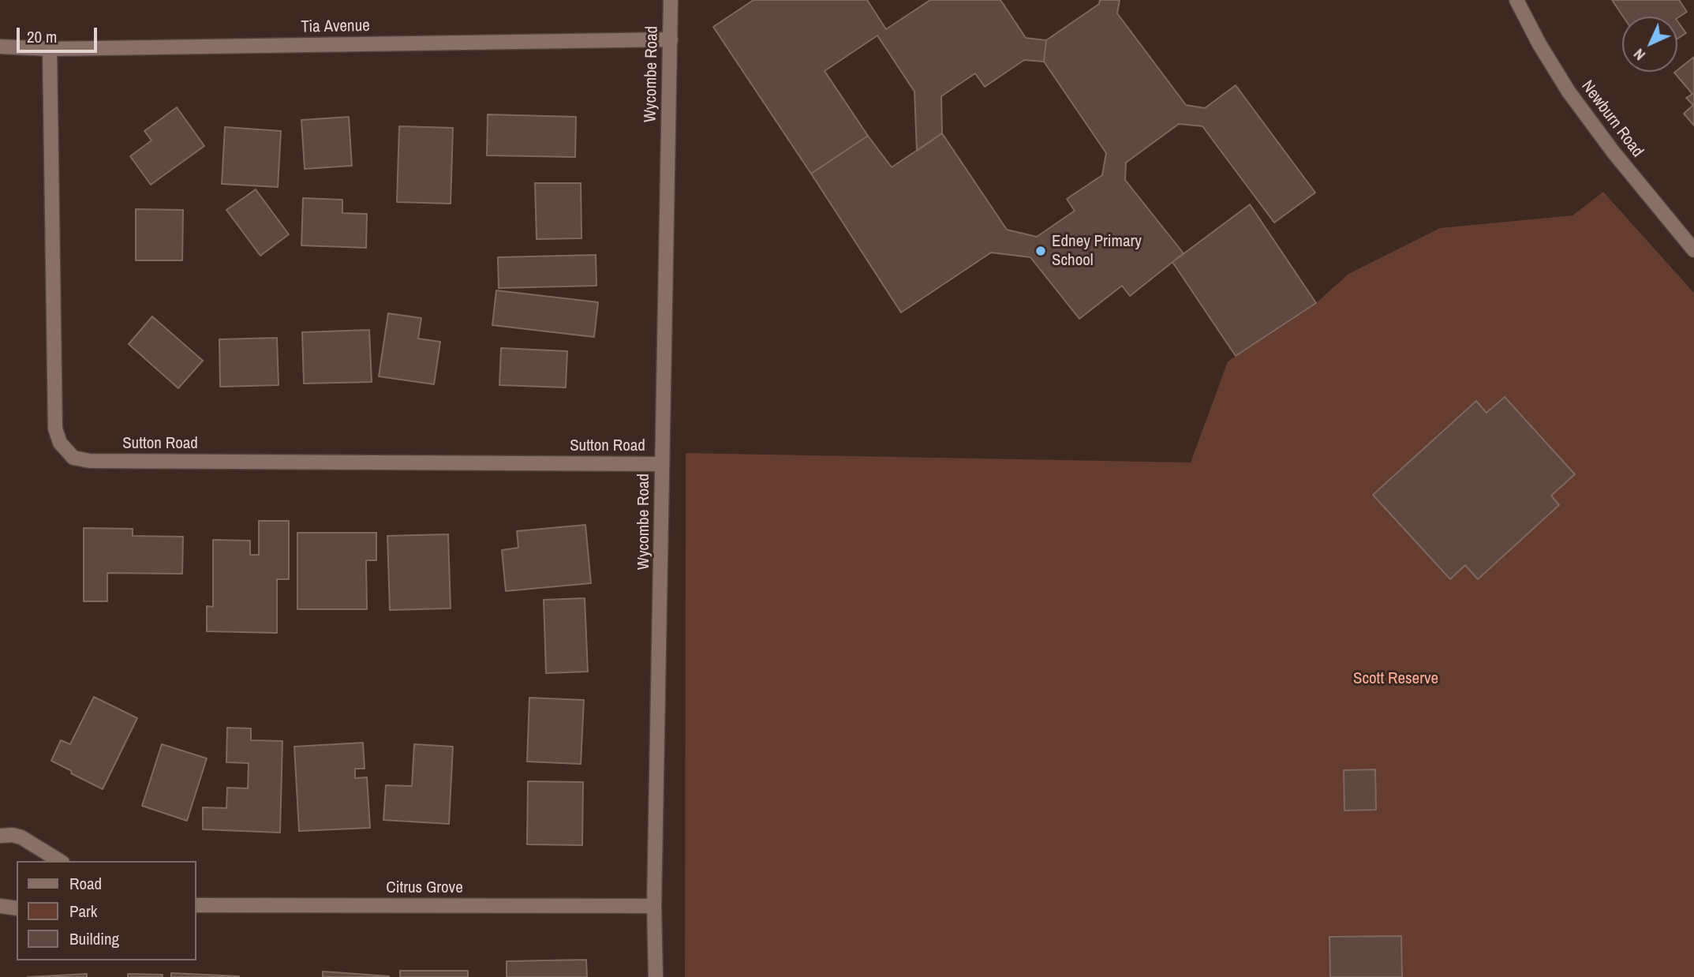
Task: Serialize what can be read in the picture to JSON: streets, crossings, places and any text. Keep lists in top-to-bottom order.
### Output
{
  "streets": {
    "street": [
      "Tia Avenue",
      "Wycombe Road",
      "Newburn Road",
      "Sutton Road",
      "Citrus Grove"
    ]
  },
  "crossings": [
    ["Tia Avenue", "Wycombe Road"],
    ["Tia Avenue", "Sutton Road"],
    ["Wycombe Road", "Sutton Road"],
    ["Wycombe Road", "Citrus Grove"]
  ],
  "parks": ["Scott Reserve"],
  "places": ["Edney Primary School"],
  "legend": ["Road", "Park", "Building"],
  "scale_bar": "20 m",
  "north": "bottom left"
}
